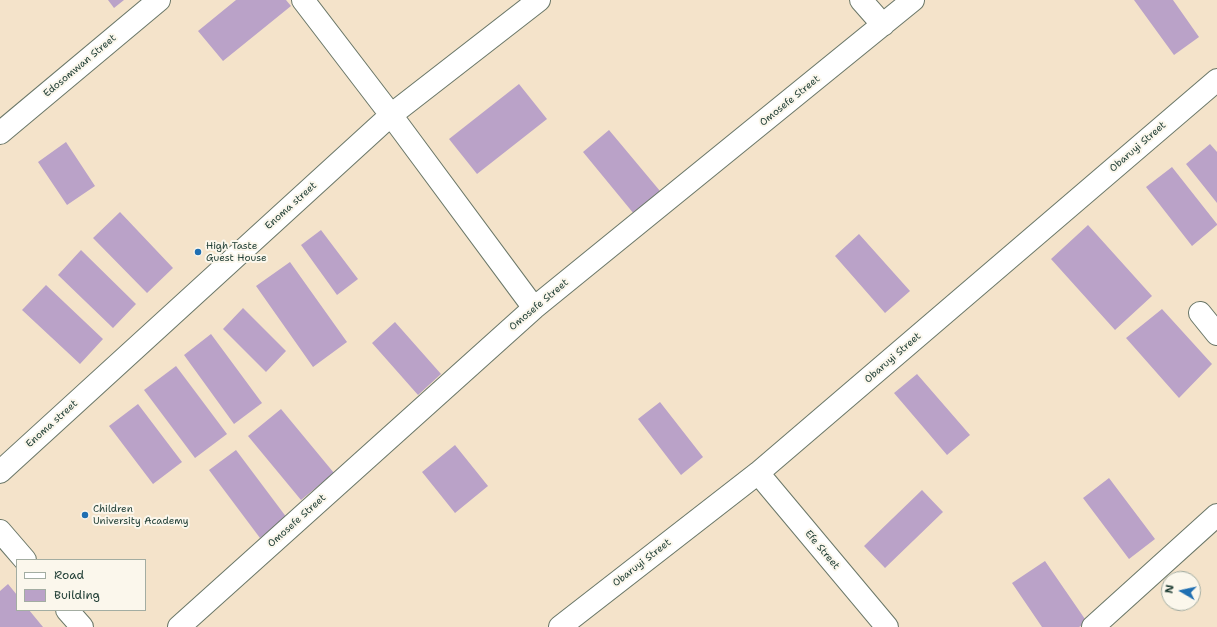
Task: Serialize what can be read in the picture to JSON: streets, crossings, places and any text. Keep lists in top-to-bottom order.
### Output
{
  "streets": {
    "street": [
      "Edosomwan Street",
      "Omosefe Street",
      "Obaruyi Street",
      "Enoma street",
      "Efe Street"
    ]
  },
  "crossings": [
    ["Obaruyi Street", "Efe Street"]
  ],
  "places": ["High Taste Guest House", "Children University Academy"],
  "legend": ["Road", "Building"],
  "north": "left"
}
